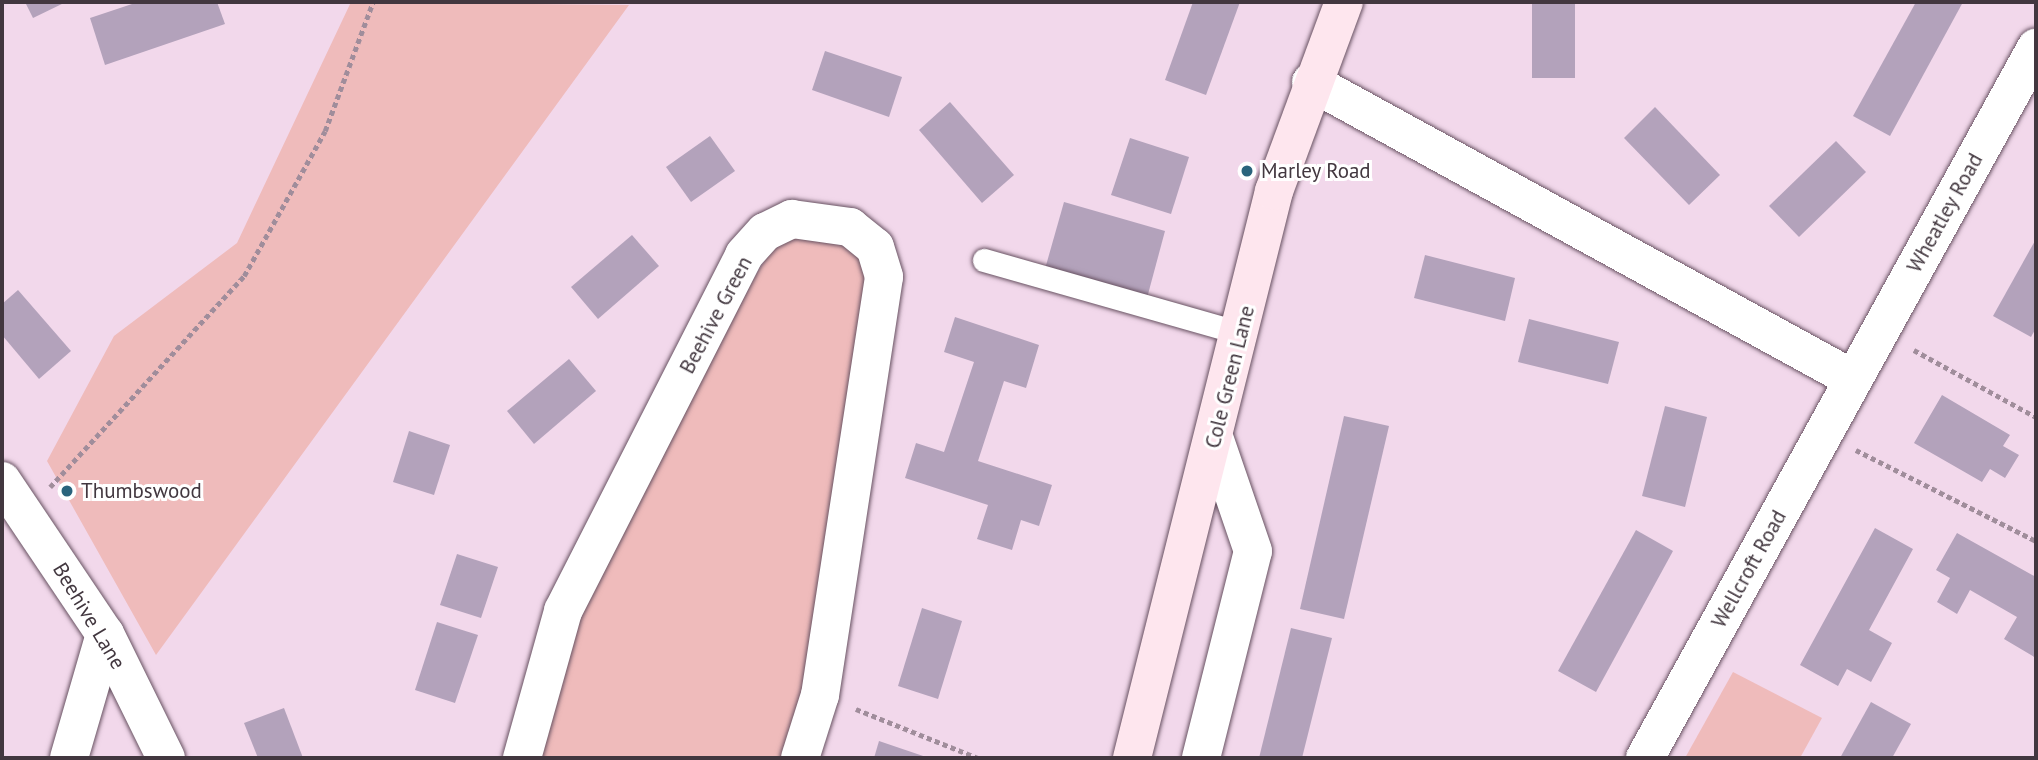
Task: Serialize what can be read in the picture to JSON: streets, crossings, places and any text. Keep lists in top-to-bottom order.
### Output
{
  "streets": {
    "street": [
      "Wheatley Road",
      "Beehive Green",
      "Cole Green Lane",
      "Wellcroft Road",
      "Beehive Lane"
    ]
  },
  "crossings": [
    ["Wheatley Road", "Wellcroft Road"]
  ],
  "places": ["Marley Road", "Thumbswood"]
}
